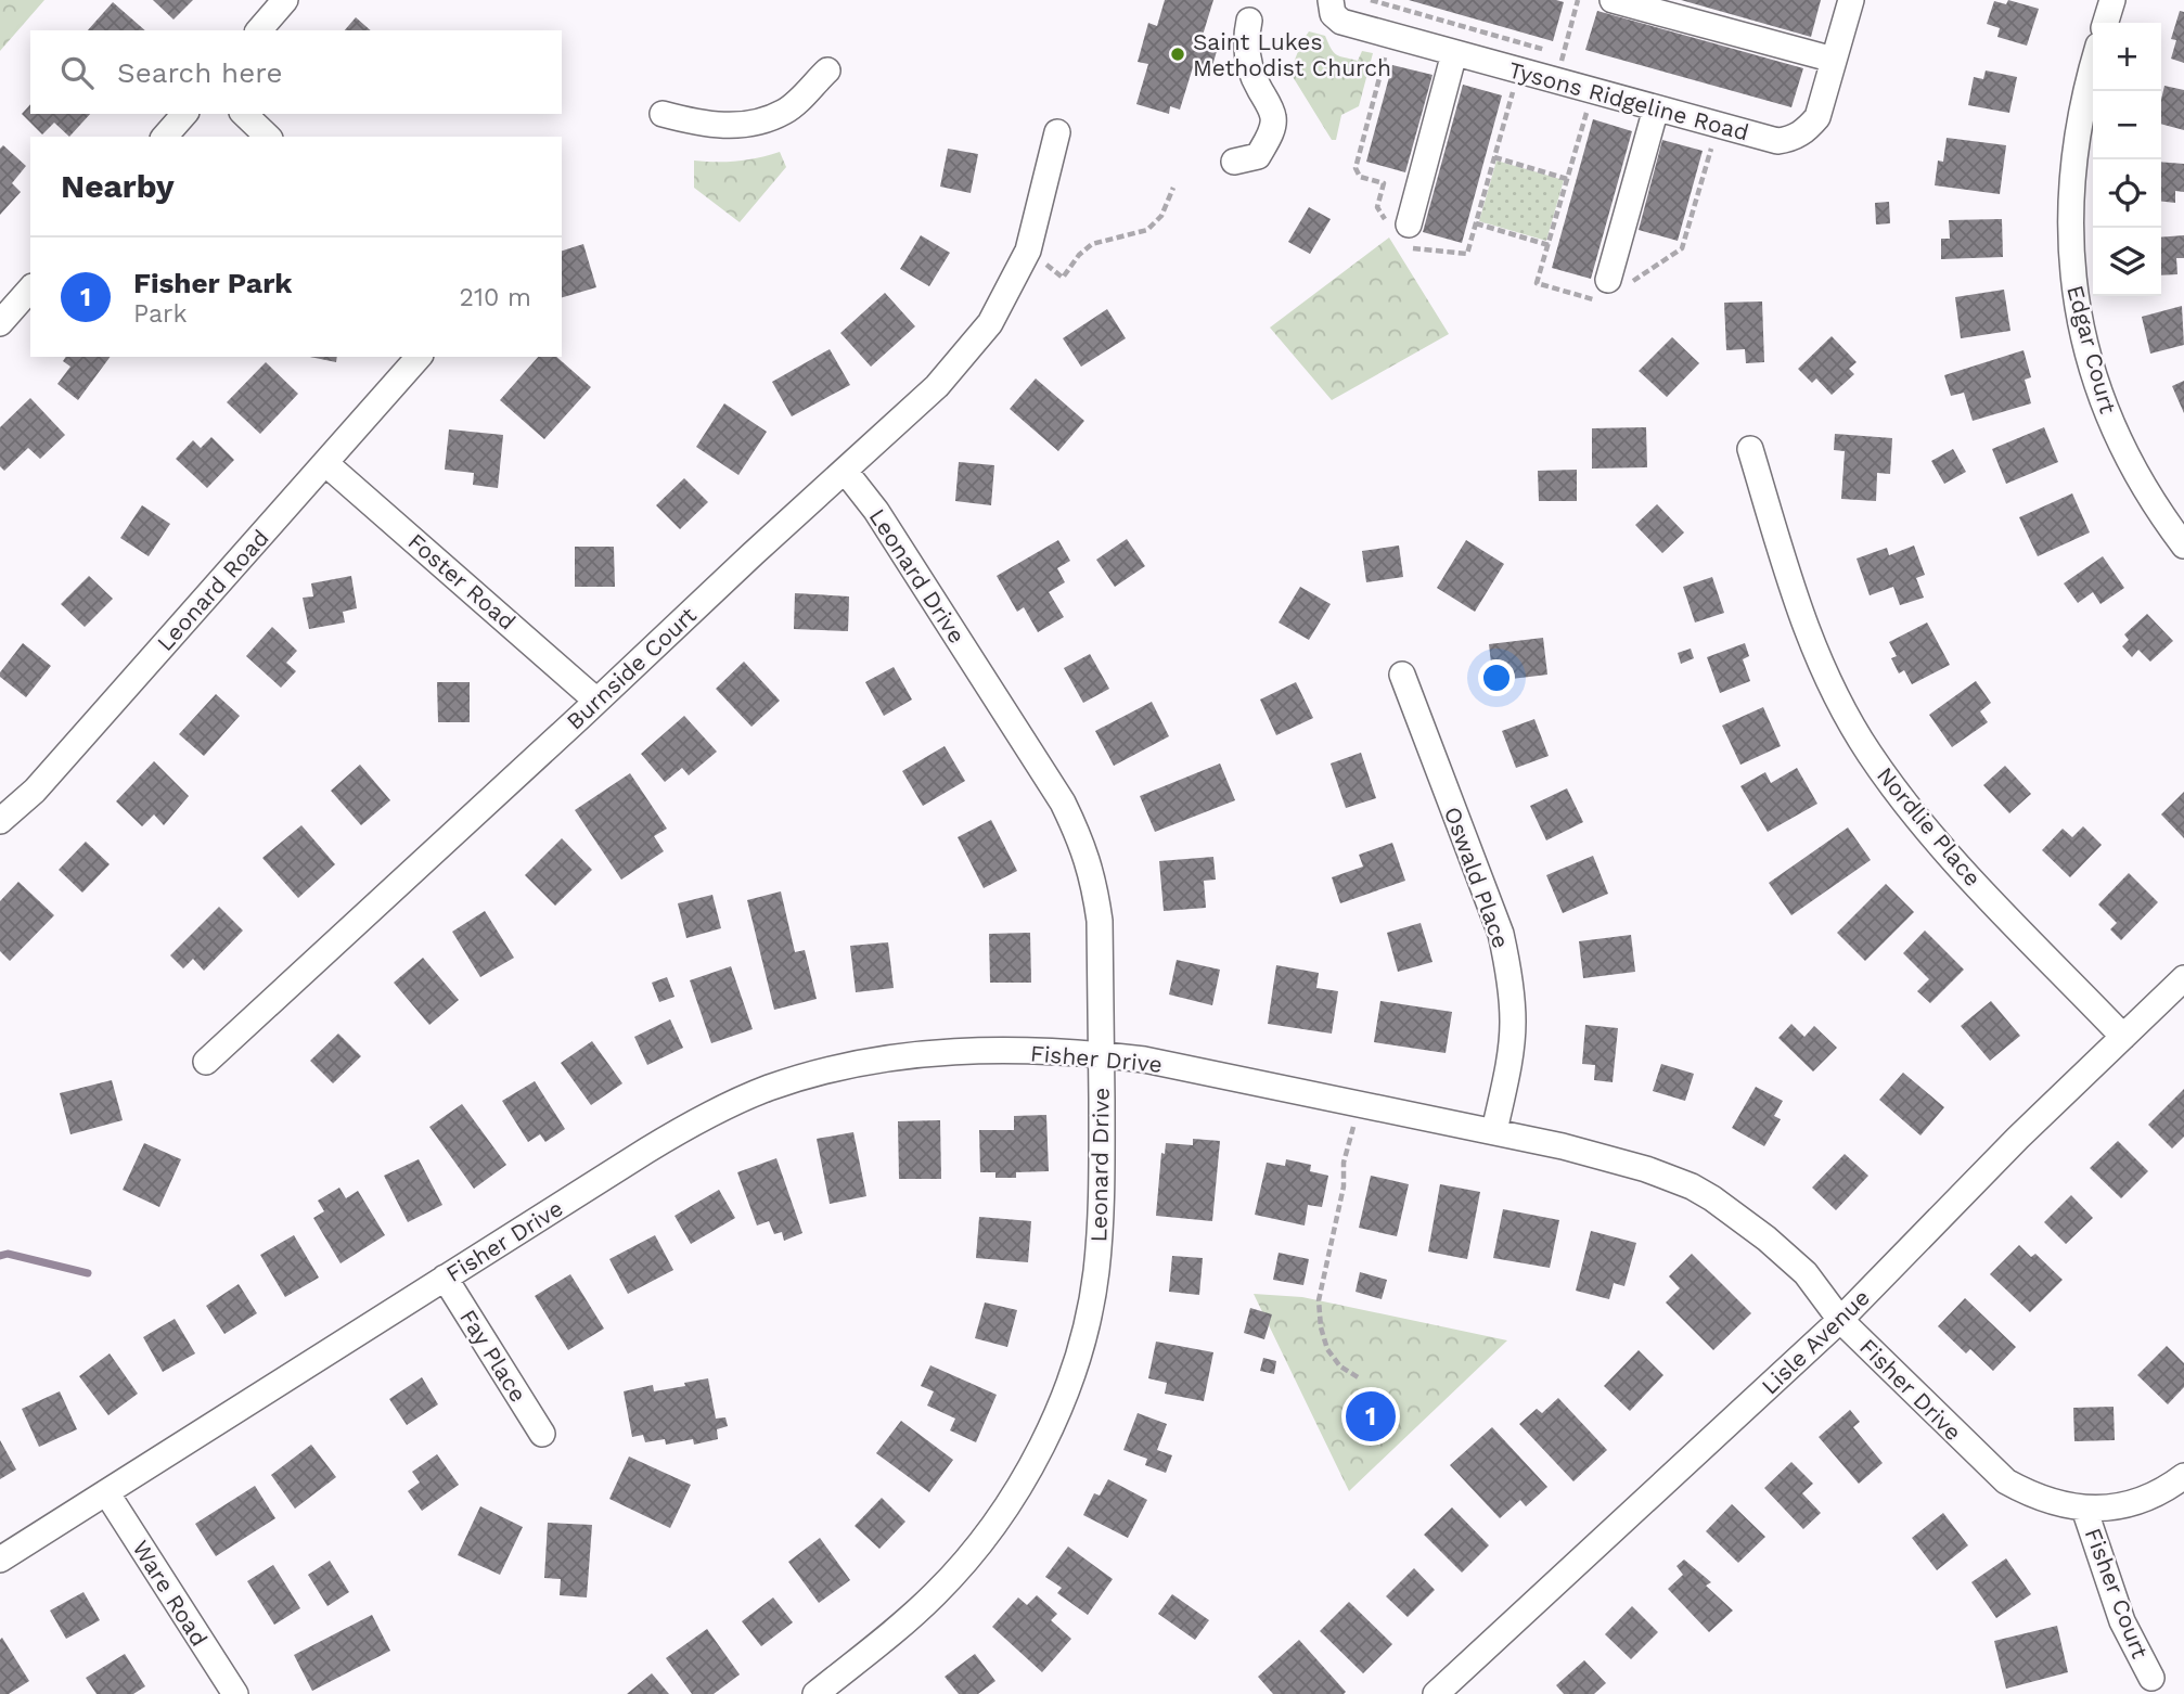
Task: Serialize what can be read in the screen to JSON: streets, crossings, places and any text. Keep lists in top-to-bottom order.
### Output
{
  "streets": {
    "street": [
      "Tysons Ridgeline Road",
      "Edgar Court",
      "Leonard Drive",
      "Foster Road",
      "Leonard Road",
      "Burnside Court",
      "Nordlie Place",
      "Oswald Place",
      "Fisher Drive",
      "Lisle Avenue",
      "Fay Place",
      "Ware Road",
      "Fisher Court"
    ]
  },
  "crossings": [
    ["Leonard Drive", "Burnside Court"],
    ["Leonard Drive", "Fisher Drive"],
    ["Foster Road", "Leonard Road"],
    ["Foster Road", "Burnside Court"],
    ["Nordlie Place", "Lisle Avenue"],
    ["Oswald Place", "Fisher Drive"],
    ["Fisher Drive", "Lisle Avenue"],
    ["Fisher Drive", "Fay Place"],
    ["Fisher Drive", "Ware Road"],
    ["Fisher Drive", "Fisher Court"]
  ],
  "places": ["Saint Lukes Methodist Church"],
  "page": {
    "map_buttons": ["+", "−"],
    "search": "Search here",
    "heading": "Nearby",
    "list": [
      {
        "mark": "1",
        "name": "Fisher Park",
        "note": "Park",
        "value": "210 m"
      }
    ],
    "pins": "1"
  }
}
